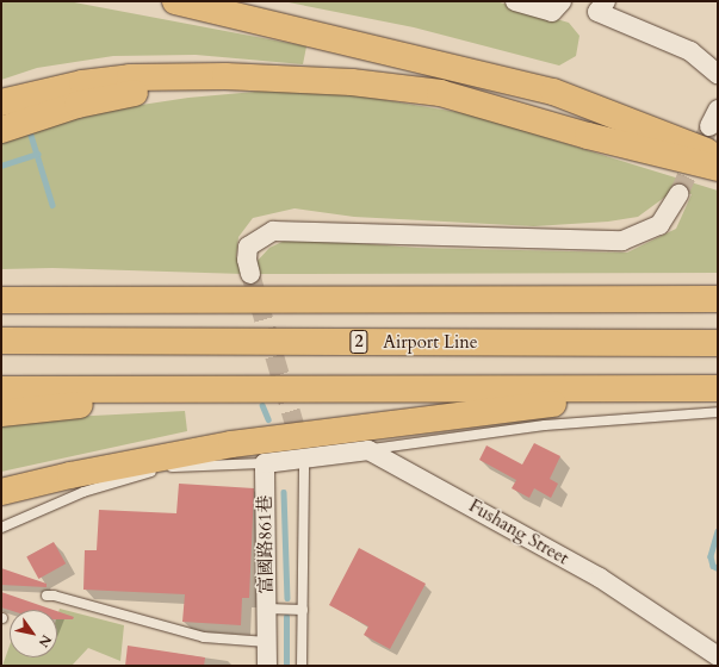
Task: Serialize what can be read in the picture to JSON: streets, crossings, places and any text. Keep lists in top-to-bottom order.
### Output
{
  "streets": {
    "highway": ["2", "Airport Line"],
    "street": ["Fushang Street", "富國路861巷"]
  },
  "north": "bottom right"
}
